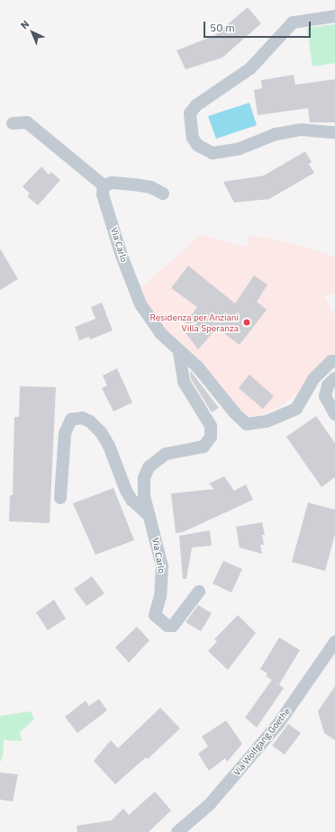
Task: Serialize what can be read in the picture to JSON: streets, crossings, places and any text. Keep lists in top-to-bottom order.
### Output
{
  "streets": {
    "street": ["Via Carlo", "Via Wolfgang Goethe"]
  },
  "places": ["Residenza per Anziani Villa Speranza"],
  "scale_bar": "50 m",
  "north": "top left"
}
